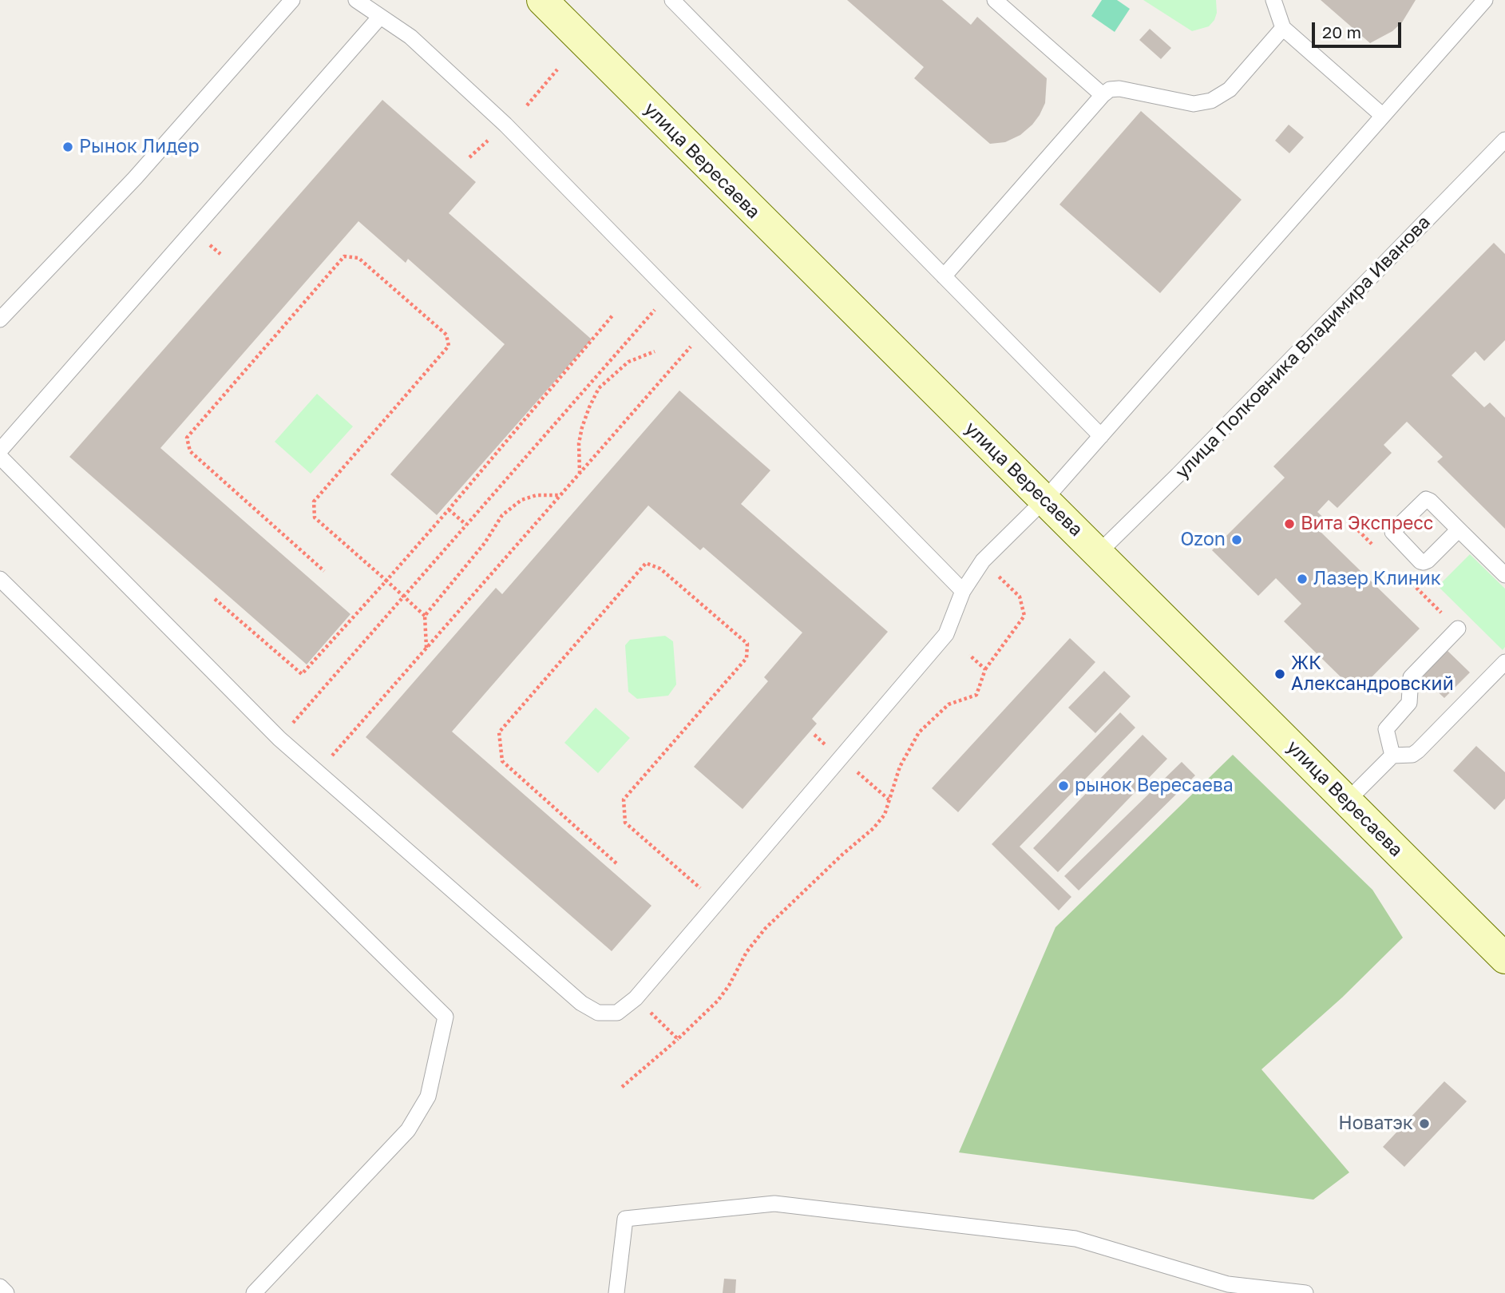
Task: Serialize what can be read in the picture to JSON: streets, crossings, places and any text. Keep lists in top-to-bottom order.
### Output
{
  "streets": {
    "main road": ["улица Вересаева"],
    "lane": ["улица Полковника Владимира Иванова"]
  },
  "crossings": [
    ["улица Вересаева", "улица Полковника Владимира Иванова"]
  ],
  "places": [
    "Рынок Лидер",
    "Вита Экспресс",
    "Ozon",
    "Лазер Клиник",
    "ЖК Александровский",
    "рынок Вересаева",
    "Новатэк"
  ],
  "scale_bar": "20 m"
}
